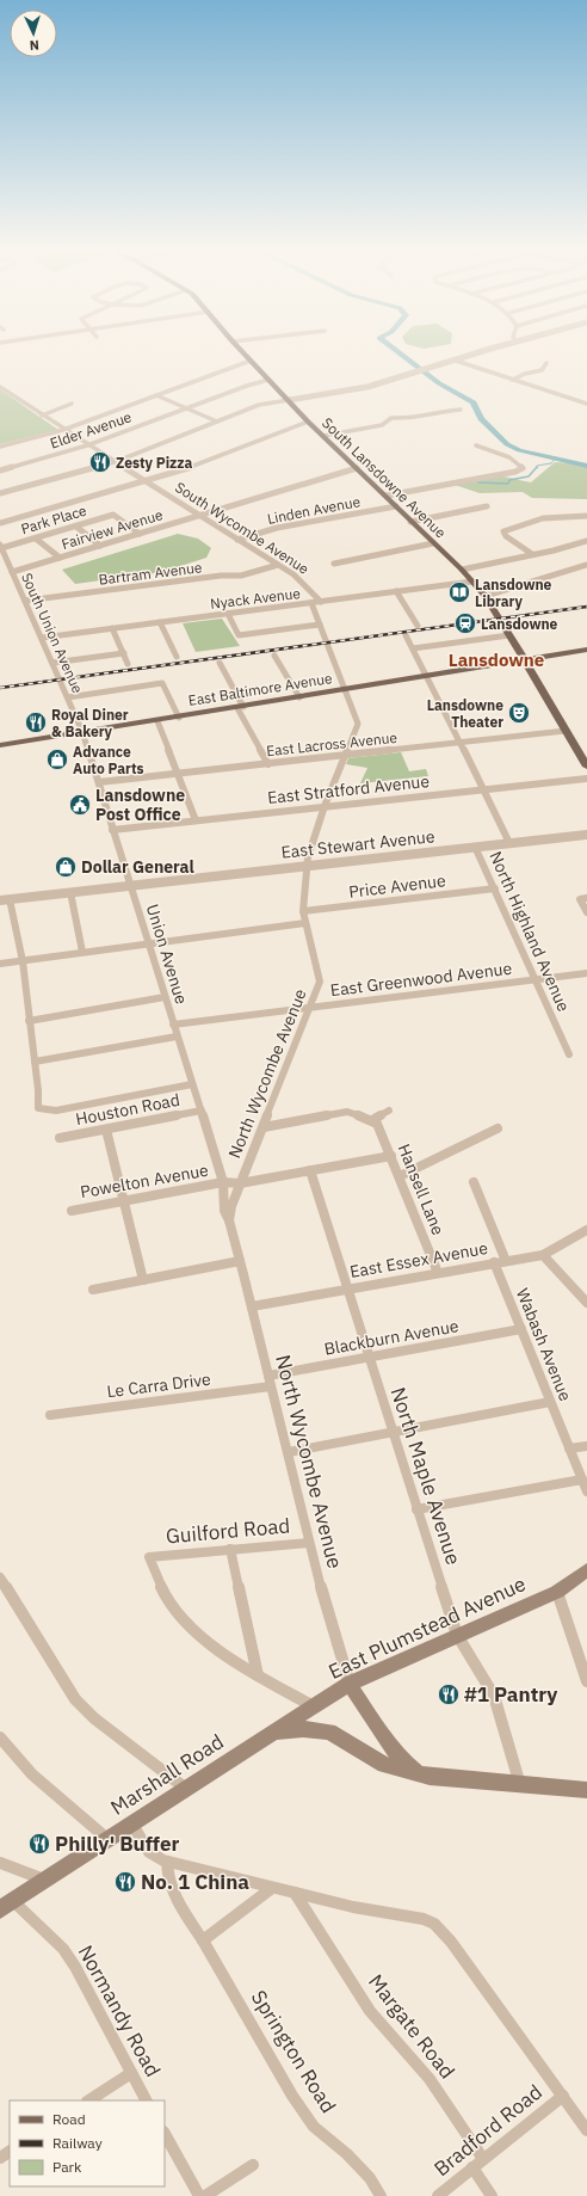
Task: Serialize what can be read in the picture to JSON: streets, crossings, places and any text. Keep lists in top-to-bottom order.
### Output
{
  "streets": {
    "main road": [
      "South Lansdowne Avenue",
      "East Baltimore Avenue",
      "East Plumstead Avenue",
      "Marshall Road"
    ],
    "street": [
      "Elder Avenue",
      "Linden Avenue",
      "Park Place",
      "South Wycombe Avenue",
      "Fairview Avenue",
      "Bartram Avenue",
      "Nyack Avenue",
      "South Union Avenue",
      "East Lacross Avenue",
      "East Stratford Avenue",
      "East Stewart Avenue",
      "Price Avenue",
      "North Highland Avenue",
      "Union Avenue",
      "East Greenwood Avenue",
      "North Wycombe Avenue",
      "Houston Road",
      "Powelton Avenue",
      "Hansell Lane",
      "East Essex Avenue",
      "Blackburn Avenue",
      "Wabash Avenue",
      "Le Carra Drive",
      "North Maple Avenue",
      "Guilford Road",
      "Normandy Road",
      "Margate Road",
      "Springton Road",
      "Bradford Road"
    ]
  },
  "crossings": [
    ["Elder Avenue", "South Lansdowne Avenue"],
    ["Elder Avenue", "South Wycombe Avenue"],
    ["South Lansdowne Avenue", "Linden Avenue"],
    ["South Lansdowne Avenue", "Fairview Avenue"],
    ["South Lansdowne Avenue", "Nyack Avenue"],
    ["South Lansdowne Avenue", "East Baltimore Avenue"],
    ["South Lansdowne Avenue", "East Lacross Avenue"],
    ["Linden Avenue", "South Wycombe Avenue"],
    ["Park Place", "Fairview Avenue"],
    ["Park Place", "South Union Avenue"],
    ["South Wycombe Avenue", "Fairview Avenue"],
    ["South Wycombe Avenue", "Bartram Avenue"],
    ["South Wycombe Avenue", "Nyack Avenue"],
    ["Fairview Avenue", "South Union Avenue"],
    ["Bartram Avenue", "South Union Avenue"],
    ["Nyack Avenue", "South Union Avenue"],
    ["South Union Avenue", "East Baltimore Avenue"],
    ["South Union Avenue", "Union Avenue"],
    ["East Baltimore Avenue", "North Highland Avenue"],
    ["East Baltimore Avenue", "Union Avenue"],
    ["East Baltimore Avenue", "North Wycombe Avenue"],
    ["East Lacross Avenue", "North Highland Avenue"],
    ["East Lacross Avenue", "Union Avenue"],
    ["East Lacross Avenue", "North Wycombe Avenue"],
    ["East Stratford Avenue", "North Highland Avenue"],
    ["East Stratford Avenue", "Union Avenue"],
    ["East Stratford Avenue", "North Wycombe Avenue"],
    ["East Stewart Avenue", "North Highland Avenue"],
    ["East Stewart Avenue", "Union Avenue"],
    ["East Stewart Avenue", "North Wycombe Avenue"],
    ["Price Avenue", "North Highland Avenue"],
    ["Price Avenue", "North Wycombe Avenue"],
    ["North Highland Avenue", "East Greenwood Avenue"],
    ["Union Avenue", "East Greenwood Avenue"],
    ["Union Avenue", "North Wycombe Avenue"],
    ["Union Avenue", "Houston Road"],
    ["Union Avenue", "Powelton Avenue"],
    ["East Greenwood Avenue", "North Wycombe Avenue"],
    ["North Wycombe Avenue", "Powelton Avenue"],
    ["North Wycombe Avenue", "East Essex Avenue"],
    ["North Wycombe Avenue", "Blackburn Avenue"],
    ["North Wycombe Avenue", "Le Carra Drive"],
    ["North Wycombe Avenue", "Guilford Road"],
    ["North Wycombe Avenue", "East Plumstead Avenue"],
    ["Powelton Avenue", "Hansell Lane"],
    ["Powelton Avenue", "North Maple Avenue"],
    ["Hansell Lane", "East Essex Avenue"],
    ["East Essex Avenue", "Wabash Avenue"],
    ["East Essex Avenue", "North Maple Avenue"],
    ["Blackburn Avenue", "Wabash Avenue"],
    ["Blackburn Avenue", "North Maple Avenue"],
    ["North Maple Avenue", "East Plumstead Avenue"],
    ["East Plumstead Avenue", "Marshall Road"],
    ["Marshall Road", "Normandy Road"],
    ["Margate Road", "Bradford Road"]
  ],
  "districts": ["Lansdowne"],
  "places": {
    "restaurant": [
      "Zesty Pizza",
      "Royal Diner & Bakery",
      "#1 Pantry",
      "Philly' Buffer",
      "No. 1 China"
    ],
    "library": ["Lansdowne Library"],
    "station": ["Lansdowne"],
    "theatre": ["Lansdowne Theater"],
    "shop": ["Advance Auto Parts", "Dollar General"],
    "public building": ["Lansdowne Post Office"]
  },
  "legend": ["Road", "Railway", "Park"],
  "north": "bottom"
}
